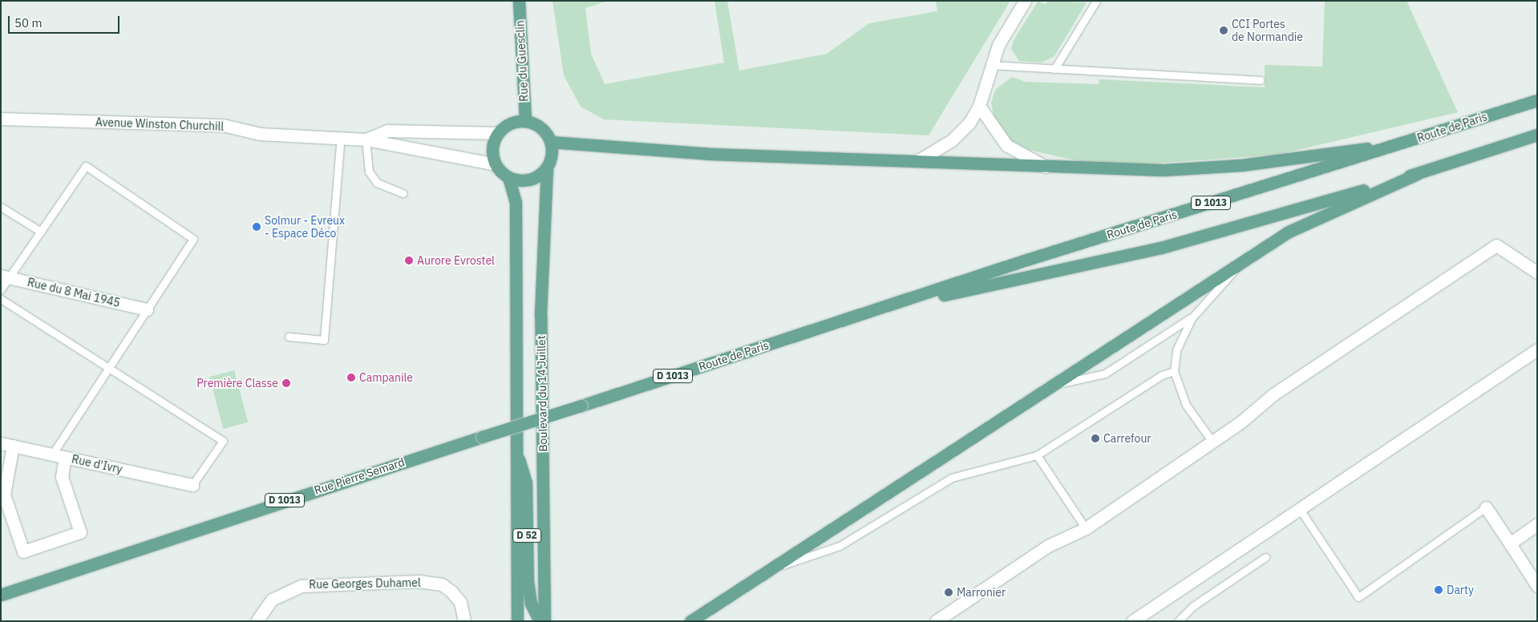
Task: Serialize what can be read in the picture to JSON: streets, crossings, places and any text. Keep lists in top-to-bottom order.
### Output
{
  "streets": {
    "main road": [
      "Rue du Guesclin",
      "Route de Paris",
      "D 1013",
      "Boulevard du 14 Juillet",
      "Rue Pierre Semard",
      "D 52"
    ],
    "street": [
      "Avenue Winston Churchill",
      "Rue du 8 Mai 1945",
      "Rue d'Ivry",
      "Rue Georges Duhamel"
    ]
  },
  "crossings": [
    ["Rue du Guesclin", "Avenue Winston Churchill"],
    ["Rue du Guesclin", "Boulevard du 14 Juillet"],
    ["Avenue Winston Churchill", "Boulevard du 14 Juillet"],
    ["Route de Paris", "Rue Pierre Semard"]
  ],
  "places": [
    "CCI Portes de Normandie",
    "Solmur - Evreux - Espace Déco",
    "Aurore Evrostel",
    "Campanile",
    "Première Classe",
    "Carrefour",
    "Darty",
    "Marronier"
  ],
  "scale_bar": "50 m"
}
